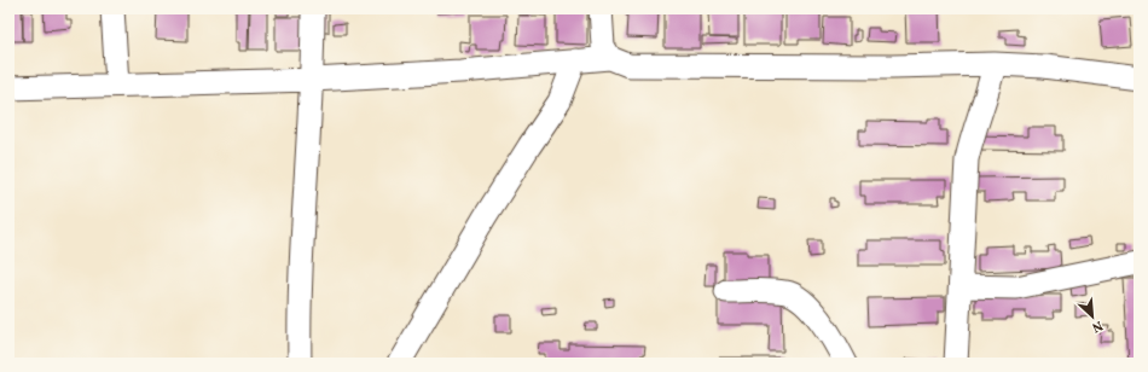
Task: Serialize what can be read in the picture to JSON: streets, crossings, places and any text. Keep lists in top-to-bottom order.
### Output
{
  "north": "bottom right"
}
